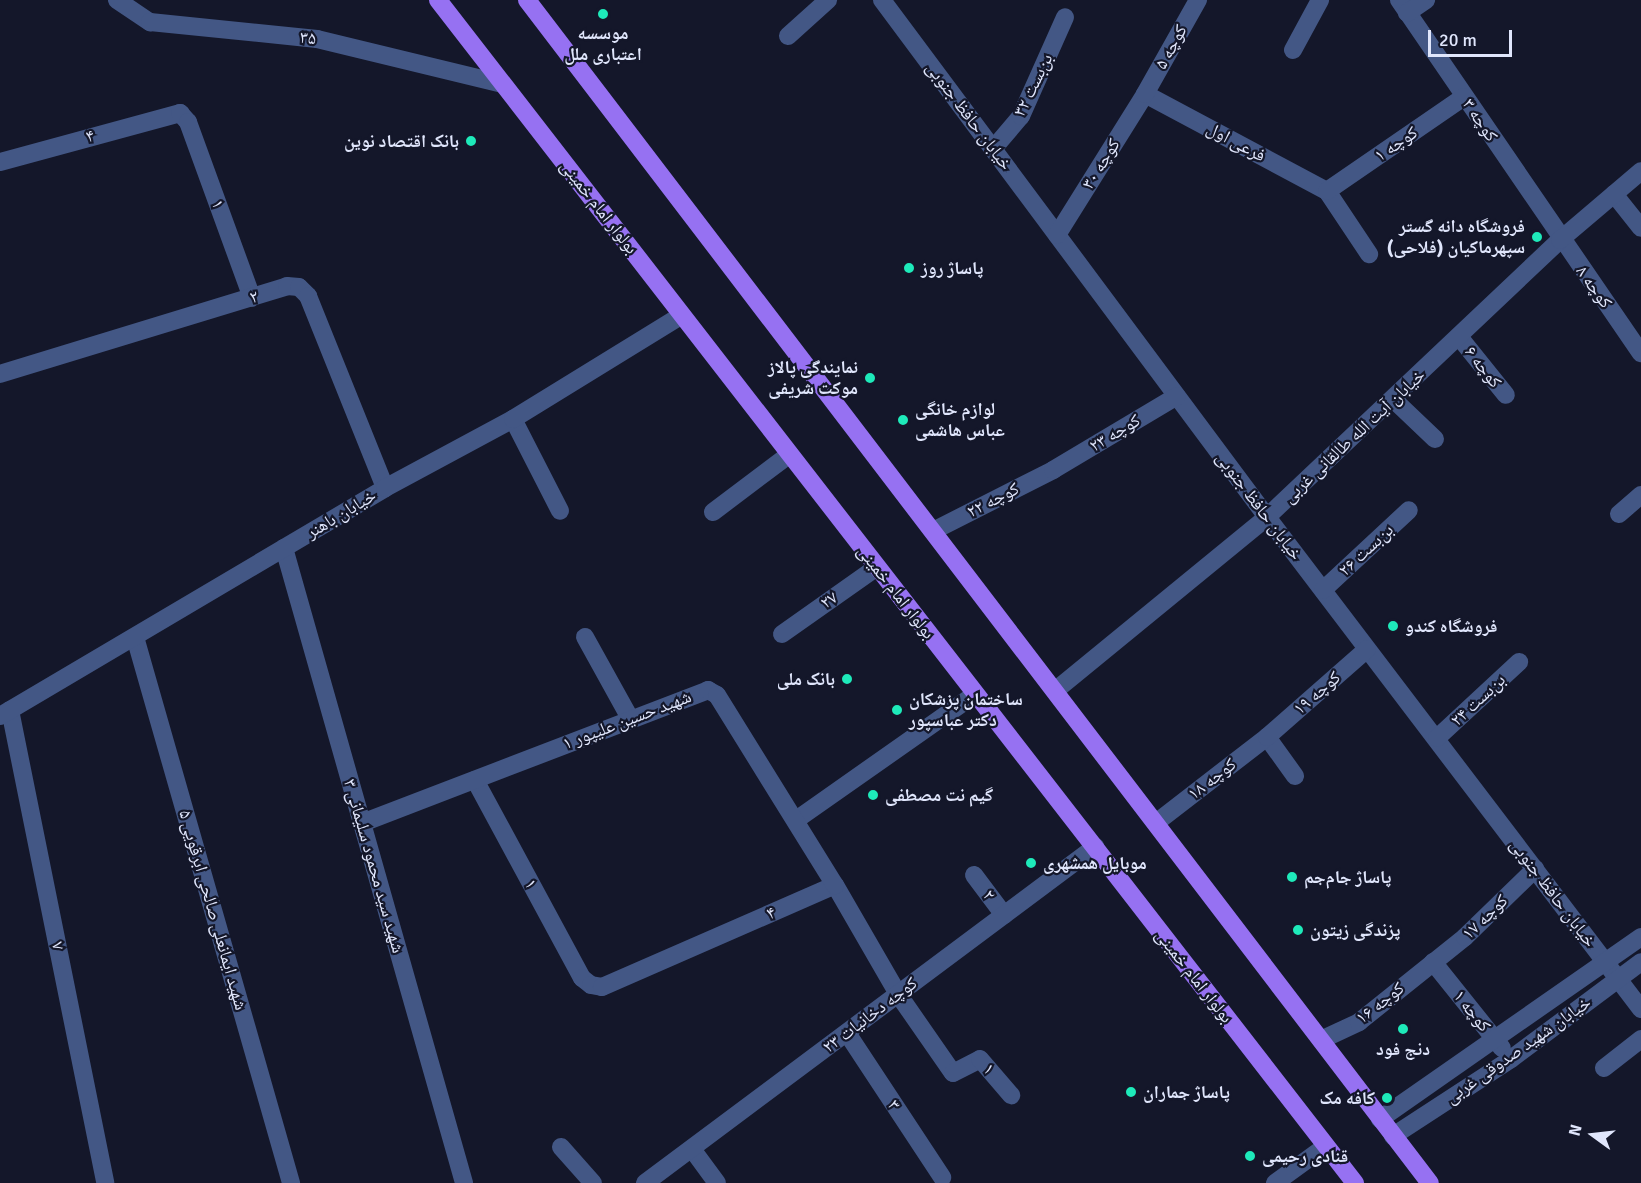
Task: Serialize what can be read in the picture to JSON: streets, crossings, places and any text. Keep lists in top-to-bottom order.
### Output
{
  "streets": {
    "main road": ["بولوار امام خمینی"],
    "street": [
      "۳۵",
      "کوچه ۵",
      "بن‌بست ۳۲",
      "خیابان حافظ جنوبی",
      "کوچه ۳",
      "۴",
      "فرعی اول",
      "کوچه ۱",
      "کوچه ۳۰",
      "۱",
      "کوچه ۸",
      "۲",
      "کوچه ۶",
      "کوچه ۲۳",
      "خیابان آیت الله طالقانی غربی",
      "کوچه ۲۲",
      "خیابان باهنر",
      "بن‌بست ۲۶",
      "۲۷",
      "کوچه ۱۹",
      "بن‌بست ۲۴",
      "شهید حسین علیپور ۱",
      "کوچه ۱۸",
      "شهید سید محمود سلیمانی ۳",
      "شهید ایمانعلی صالحی ابرقویی ۵",
      "کوچه ۱۷",
      "۷",
      "کوچه ۱۶",
      "کوچه دخانیات ۲۳",
      "خیابان شهید صدوقی غربی",
      "۳"
    ]
  },
  "crossings": [
    ["۳۵", "بولوار امام خمینی"],
    ["کوچه ۵", "فرعی اول"],
    ["کوچه ۵", "کوچه ۳۰"],
    ["بن‌بست ۳۲", "خیابان حافظ جنوبی"],
    ["خیابان حافظ جنوبی", "کوچه ۳۰"],
    ["خیابان حافظ جنوبی", "کوچه ۲۳"],
    ["خیابان حافظ جنوبی", "خیابان آیت الله طالقانی غربی"],
    ["خیابان حافظ جنوبی", "بن‌بست ۲۶"],
    ["خیابان حافظ جنوبی", "کوچه ۱۹"],
    ["خیابان حافظ جنوبی", "بن‌بست ۲۴"],
    ["خیابان حافظ جنوبی", "کوچه ۱۷"],
    ["خیابان حافظ جنوبی", "خیابان شهید صدوقی غربی"],
    ["کوچه ۳", "کوچه ۱"],
    ["کوچه ۳", "کوچه ۸"],
    ["کوچه ۳", "خیابان آیت الله طالقانی غربی"],
    ["۴", "۱"],
    ["۴", "شهید حسین علیپور ۱"],
    ["فرعی اول", "کوچه ۱"],
    ["فرعی اول", "کوچه ۳۰"],
    ["کوچه ۱", "کوچه ۱۷"],
    ["کوچه ۱", "کوچه ۱۶"],
    ["کوچه ۱", "خیابان شهید صدوقی غربی"],
    ["۱", "۲"],
    ["۱", "شهید حسین علیپور ۱"],
    ["۱", "کوچه دخانیات ۲۳"],
    ["بولوار امام خمینی", "خیابان باهنر"],
    ["بولوار امام خمینی", "۲۷"],
    ["بولوار امام خمینی", "کوچه دخانیات ۲۳"],
    ["کوچه ۸", "خیابان آیت الله طالقانی غربی"],
    ["۲", "خیابان باهنر"],
    ["۲", "کوچه دخانیات ۲۳"],
    ["کوچه ۶", "خیابان آیت الله طالقانی غربی"],
    ["کوچه ۲۳", "کوچه ۲۲"],
    ["خیابان باهنر", "شهید سید محمود سلیمانی ۳"],
    ["خیابان باهنر", "شهید ایمانعلی صالحی ابرقویی ۵"],
    ["خیابان باهنر", "۷"],
    ["کوچه ۱۹", "کوچه ۱۸"],
    ["شهید حسین علیپور ۱", "شهید سید محمود سلیمانی ۳"],
    ["کوچه ۱۷", "کوچه ۱۶"],
    ["کوچه دخانیات ۲۳", "۳"]
  ],
  "places": [
    "موسسه اعتباری ملل",
    "بانک اقتصاد نوین",
    "فروشگاه دانه گستر سپهرماکیان (فلاحی)",
    "پاساژ روز",
    "نمایندگی پالاز موکت شریفی",
    "لوازم خانگی عباس هاشمی",
    "فروشگاه کندو",
    "بانک ملی",
    "ساختمان پزشکان دکتر عباسپور",
    "گیم نت مصطفی",
    "موبایل همشهری",
    "پاساژ جام‌جم",
    "پزندگی زیتون",
    "دنج فود",
    "پاساژ جماران",
    "کافه مک",
    "قنادی رحیمی"
  ],
  "scale_bar": "20 m",
  "north": "left"
}
